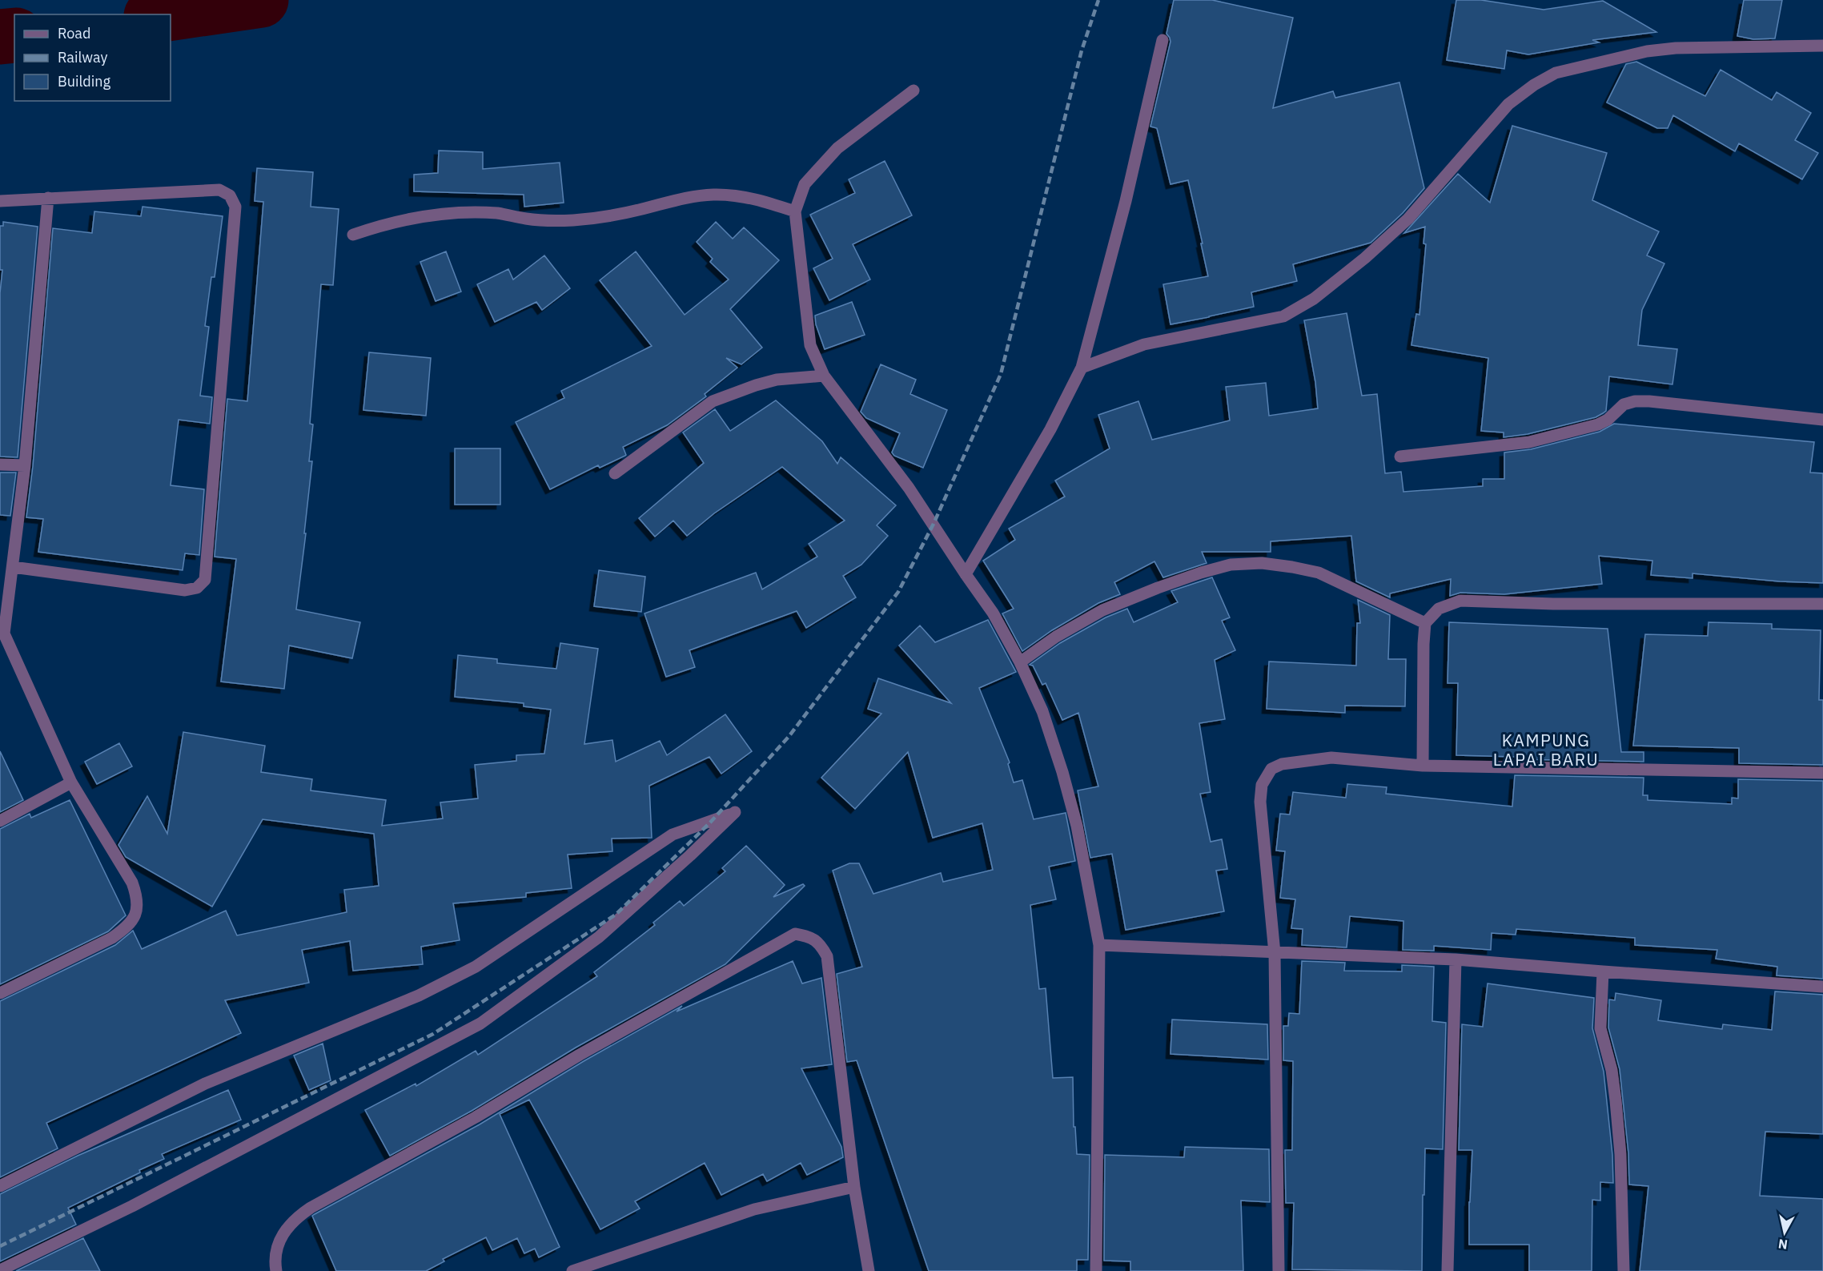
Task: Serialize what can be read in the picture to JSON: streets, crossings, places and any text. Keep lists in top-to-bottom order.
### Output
{
  "districts": ["KAMPUNG LAPAI BARU"],
  "legend": ["Road", "Railway", "Building"],
  "north": "bottom"
}
